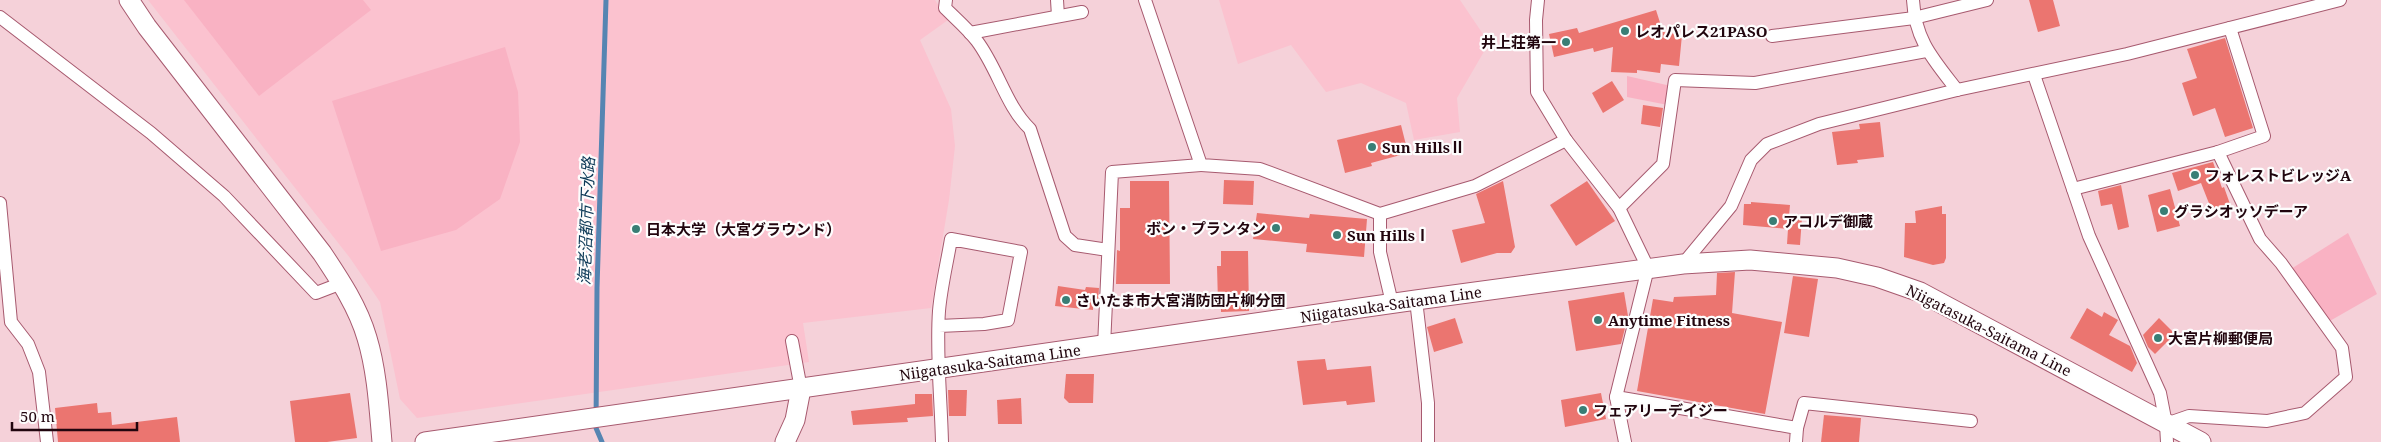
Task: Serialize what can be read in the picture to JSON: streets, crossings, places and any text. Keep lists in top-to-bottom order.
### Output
{
  "streets": {
    "main road": ["Niigatasuka-Saitama Line"]
  },
  "water": ["海老沼都市下水路"],
  "places": [
    "レオパレス21PASO",
    "井上荘第一",
    "Sun HillsⅡ",
    "フォレストビレッジA",
    "グラシオッソデーア",
    "アコルデ御蔵",
    "ボン・プランタン",
    "日本大学（大宮グラウンド）",
    "Sun HillsⅠ",
    "さいたま市大宮消防団片柳分団",
    "Anytime Fitness",
    "大宮片柳郵便局",
    "フェアリーデイジー"
  ],
  "scale_bar": "50 m"
}
